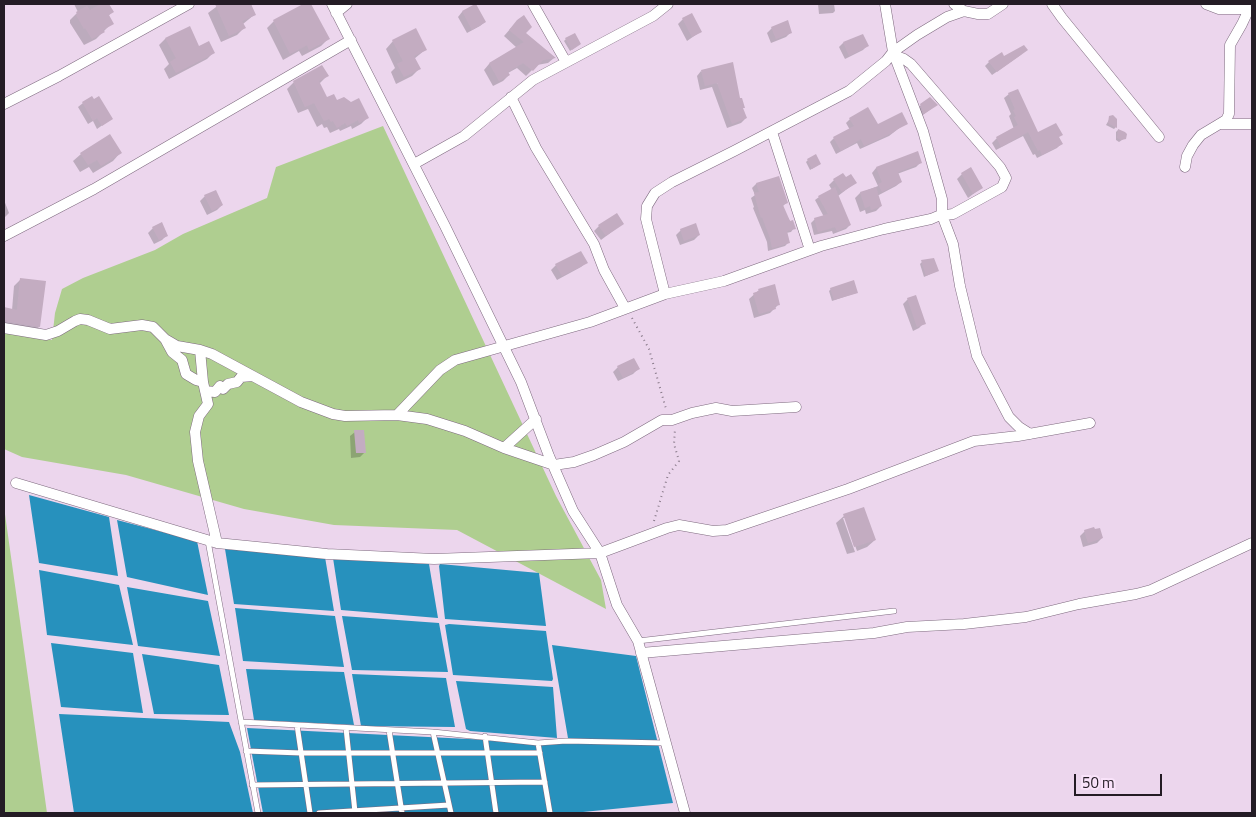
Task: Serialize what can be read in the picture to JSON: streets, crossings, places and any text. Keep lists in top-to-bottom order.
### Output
{
  "scale_bar": "50 m"
}
